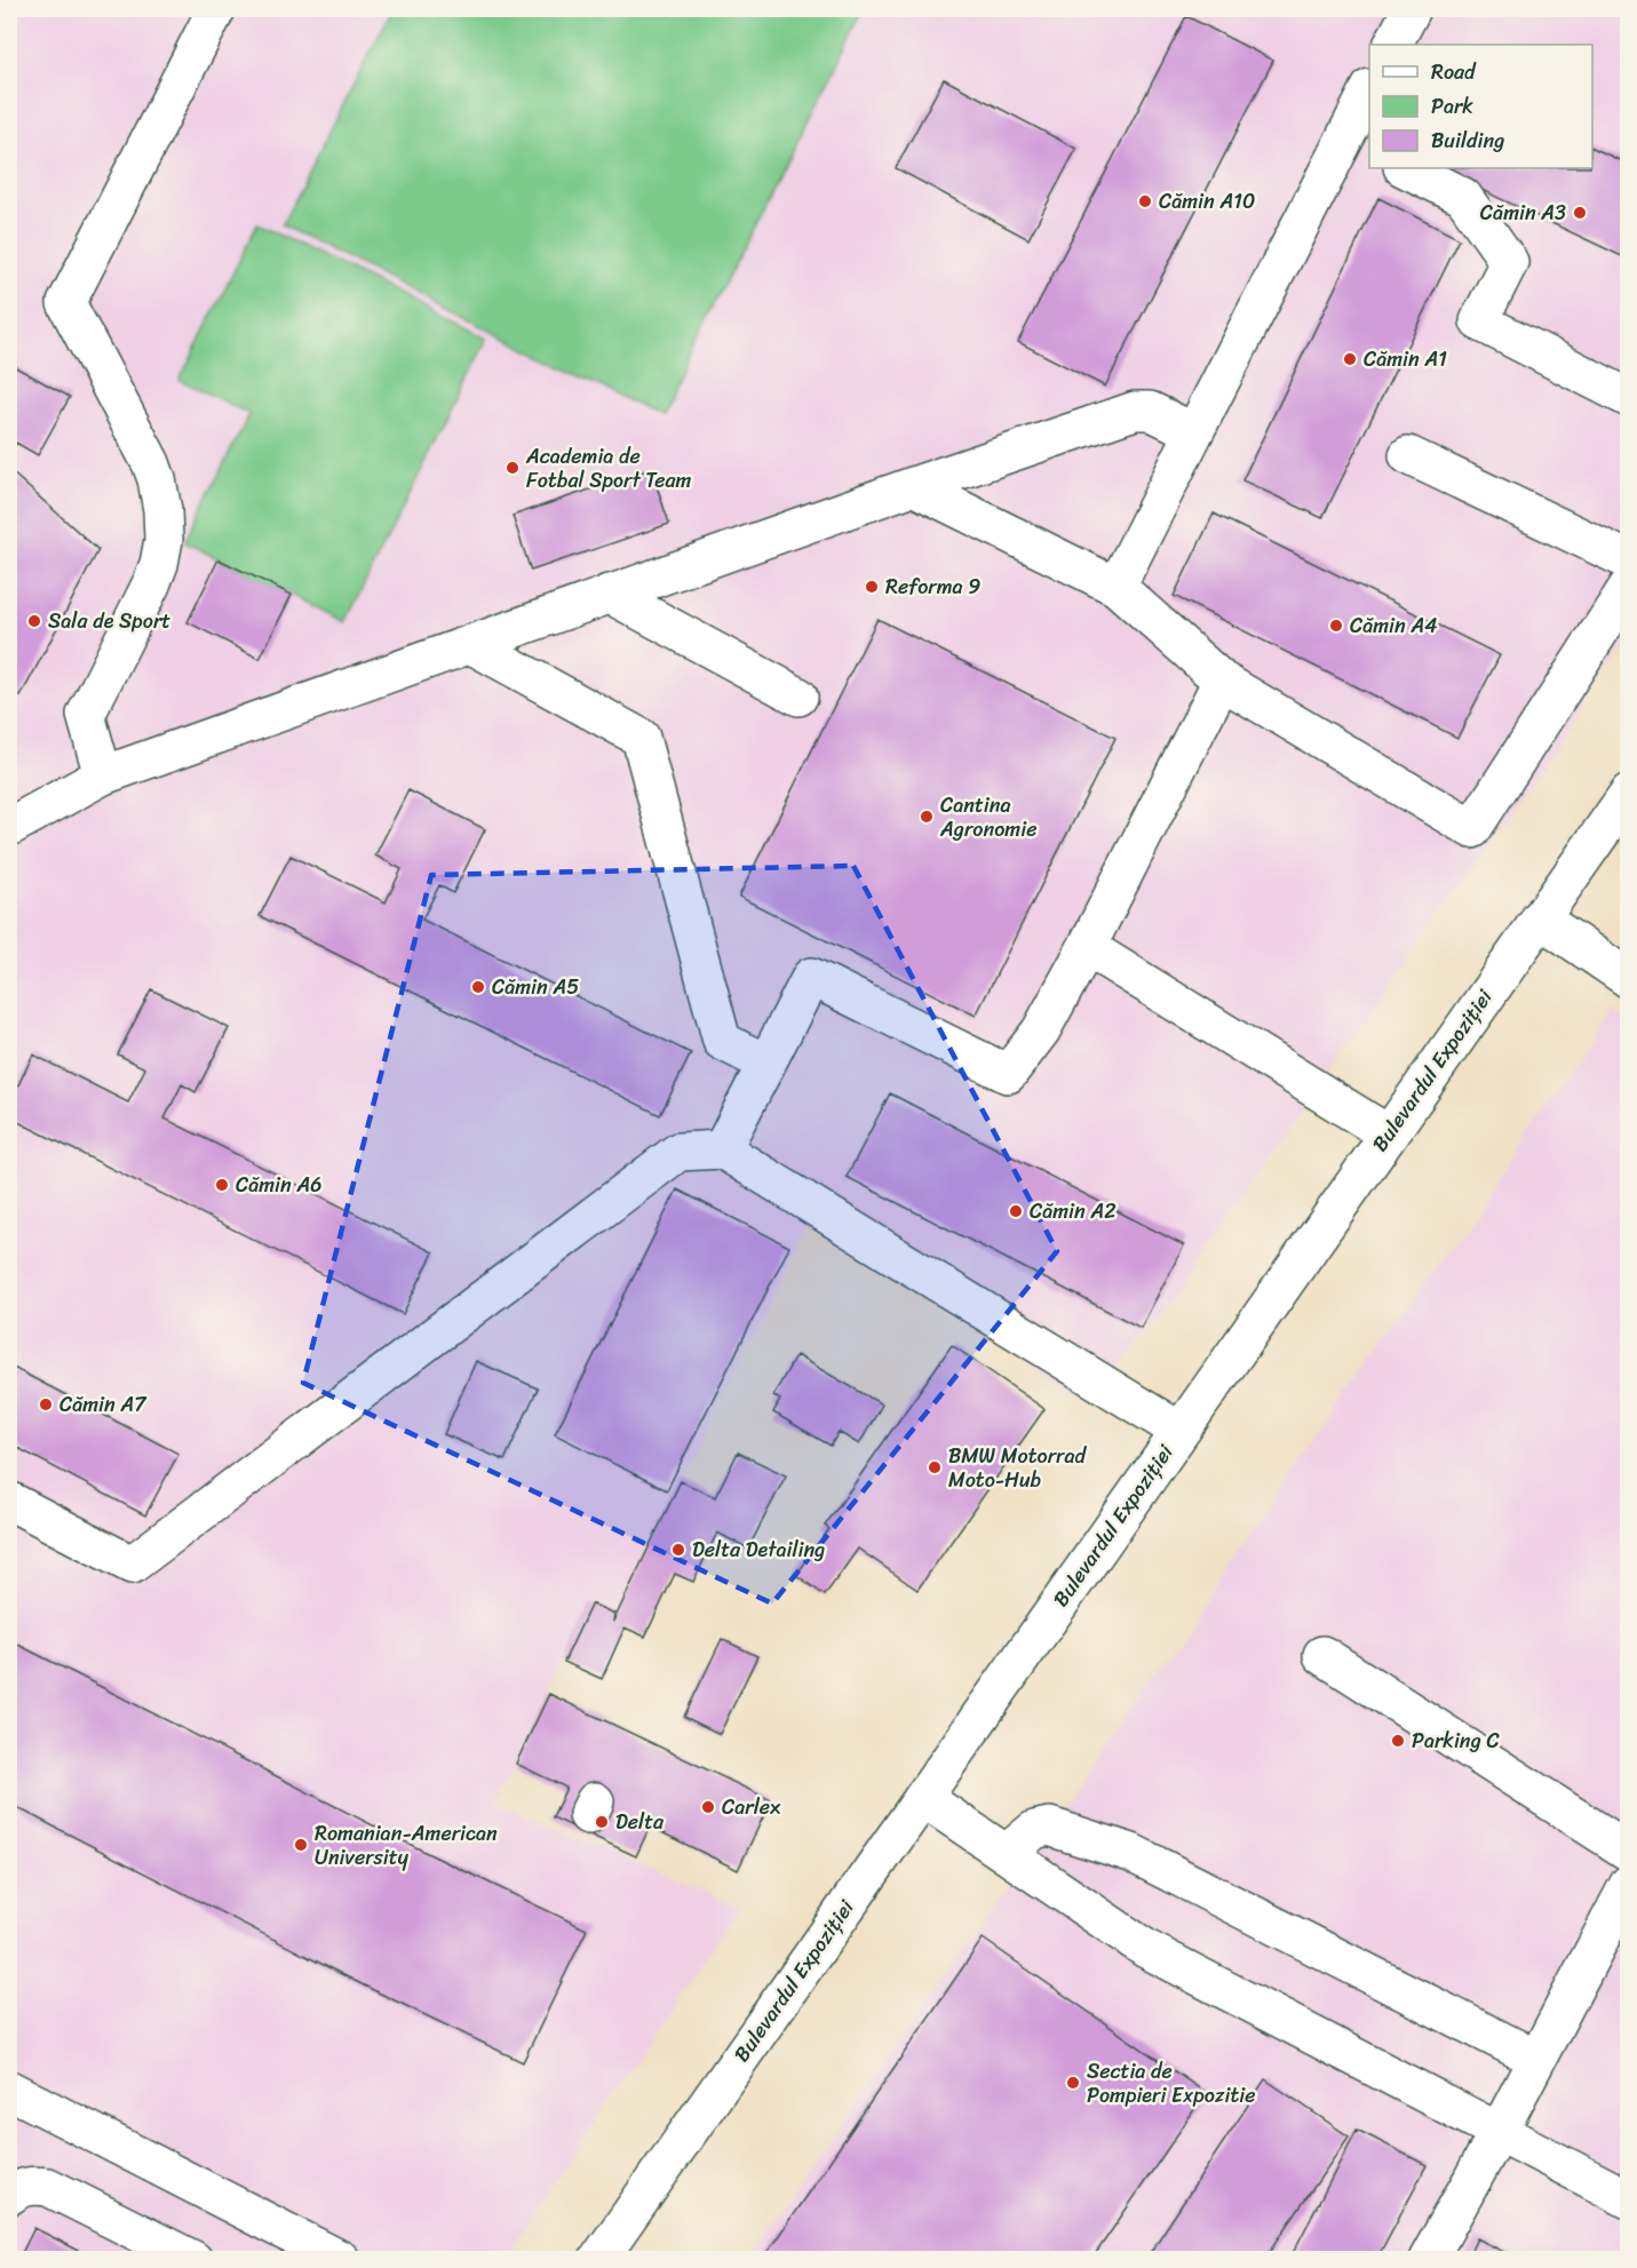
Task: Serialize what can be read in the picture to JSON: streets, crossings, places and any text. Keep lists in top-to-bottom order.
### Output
{
  "streets": {
    "street": ["Bulevardul Expoziției"]
  },
  "places": [
    "Cămin A10",
    "Cămin A3",
    "Cămin A1",
    "Academia de Fotbal Sport Team",
    "Reforma 9",
    "Sala de Sport",
    "Cămin A4",
    "Cantina Agronomie",
    "Cămin A5",
    "Cămin A6",
    "Cămin A2",
    "Cămin A7",
    "BMW Motorrad Moto-Hub",
    "Delta Detailing",
    "Parking C",
    "Carlex",
    "Delta",
    "Romanian-American University",
    "Sectia de Pompieri Expozitie"
  ],
  "legend": ["Road", "Park", "Building"]
}
